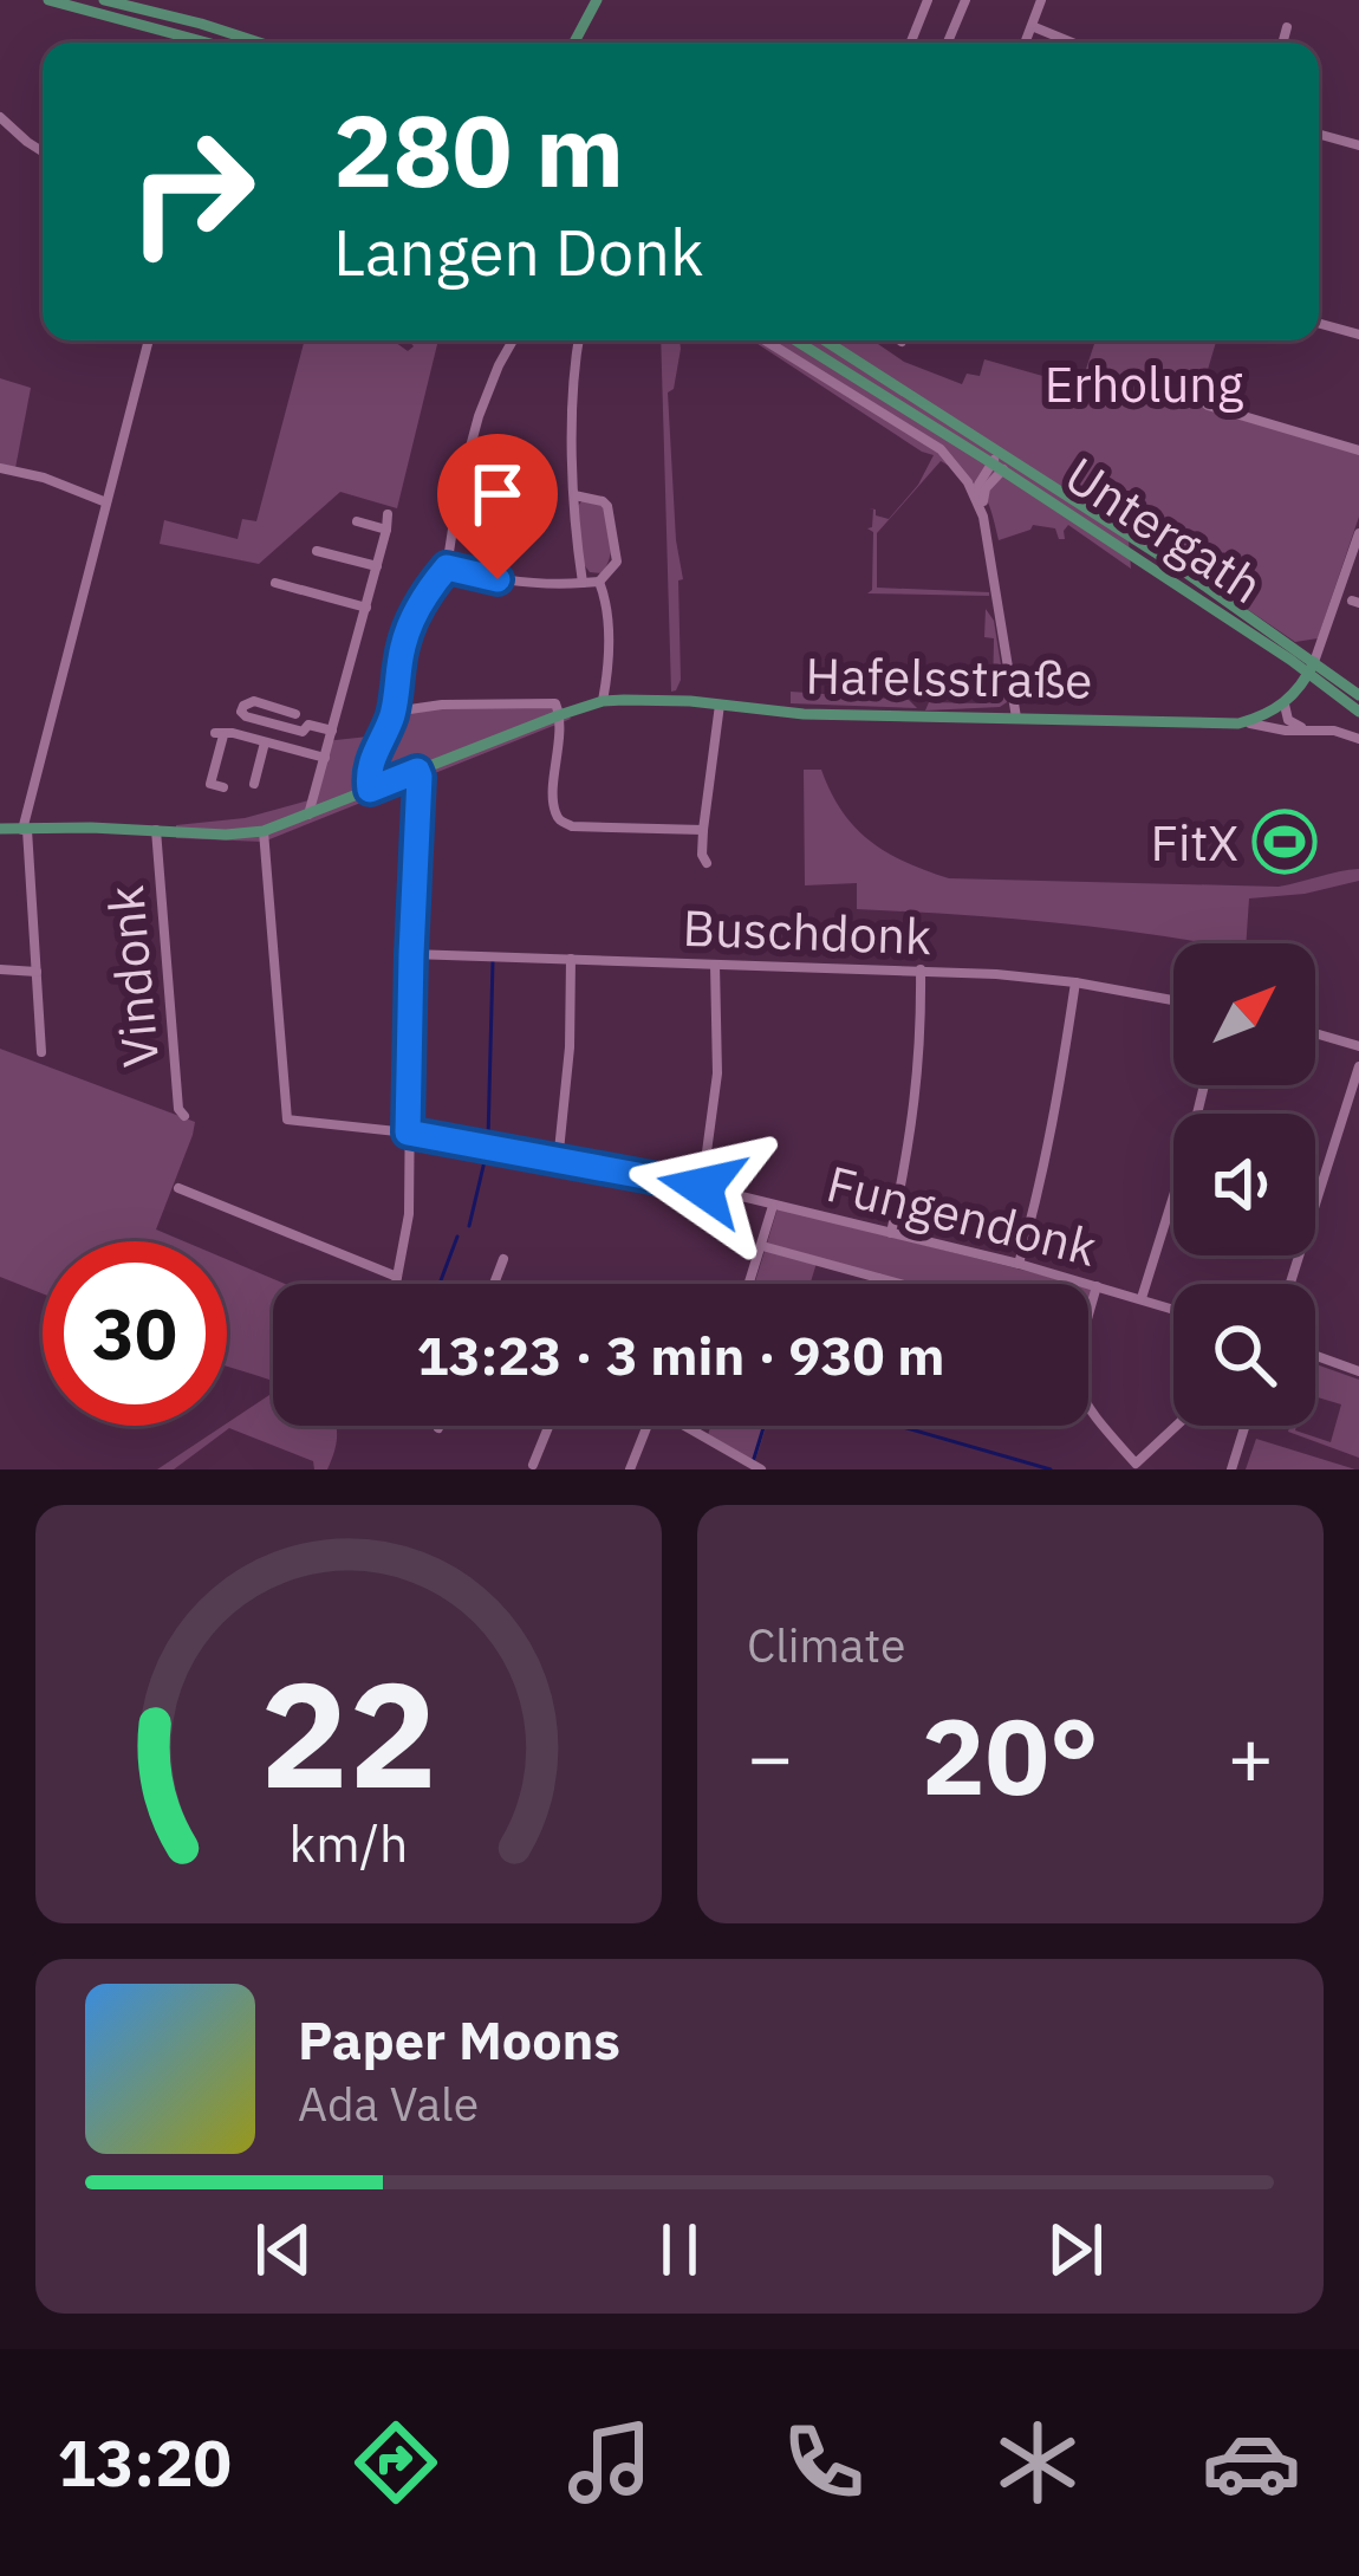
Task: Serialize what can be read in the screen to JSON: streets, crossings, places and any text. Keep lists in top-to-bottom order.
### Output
{
  "streets": {
    "main road": ["Untergath", "Hafelsstraße"],
    "street": ["Buschdonk", "Vindonk", "Fungendonk"]
  },
  "crossings": [
    ["Hafelsstraße", "Vindonk"],
    ["Hafelsstraße", "Fungendonk"]
  ],
  "parks": ["Erholung"],
  "places": {
    "sports": ["FitX"]
  },
  "north": "top right",
  "page": {
    "turn": ["280 m", "Langen Donk"],
    "limit": "30",
    "trip": "13:23 · 3 min · 930 m",
    "tile": "Climate",
    "heat": ["−", "20°", "+"],
    "song": ["Paper Moons", "Ada Vale"],
    "tabs": "13:20",
    "gauge": ["22", "km/h"]
  }
}
